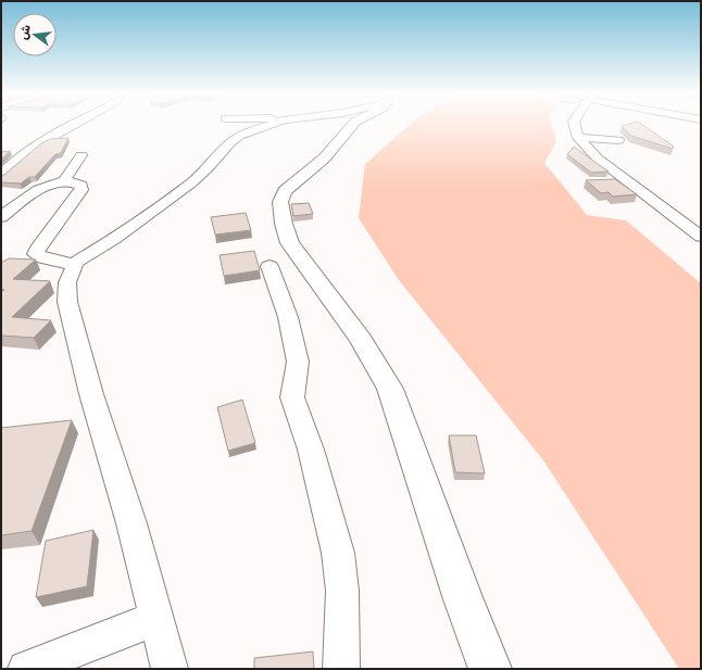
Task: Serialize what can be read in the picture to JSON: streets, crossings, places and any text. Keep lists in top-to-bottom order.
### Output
{
  "north": "left"
}
